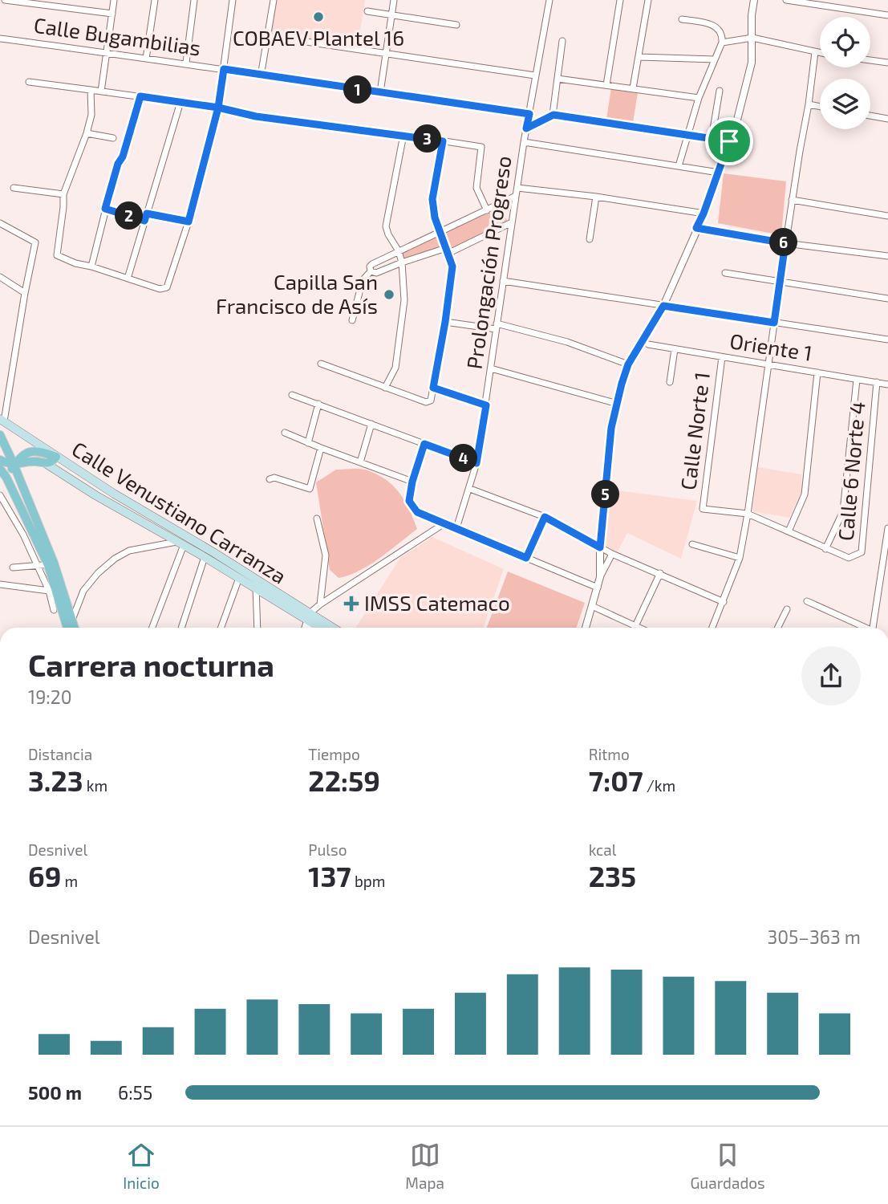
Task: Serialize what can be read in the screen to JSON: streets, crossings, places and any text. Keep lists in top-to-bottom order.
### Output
{
  "streets": {
    "main road": ["Calle Venustiano Carranza"],
    "street": [
      "Calle Bugambilias",
      "Prolongación Progreso",
      "Oriente 1",
      "Calle Norte 1",
      "Calle 6 Norte 4"
    ]
  },
  "crossings": [
    ["Calle Bugambilias", "Prolongación Progreso"],
    ["Oriente 1", "Calle Norte 1"],
    ["Oriente 1", "Calle 6 Norte 4"]
  ],
  "places": {
    "other": ["COBAEV Plantel 16", "Capilla San Francisco de Asís"],
    "health": ["IMSS Catemaco"]
  },
  "page": {
    "pins": [
      "1",
      "3",
      "2",
      "6",
      "4",
      "5"
    ],
    "heading": ["Carrera nocturna", "19:20"],
    "stats": [
      ["Distancia", "3.23 km"],
      ["Tiempo", "22:59"],
      ["Ritmo", "7:07 /km"],
      ["Desnivel", "69 m"],
      ["Pulso", "137 bpm"],
      ["kcal", "235"]
    ],
    "chart": ["Desnivel", "305–363 m"],
    "list": [
      {
        "name": "500 m",
        "note": "6:55"
      }
    ],
    "tabs": ["Inicio", "Mapa", "Guardados"]
  }
}
